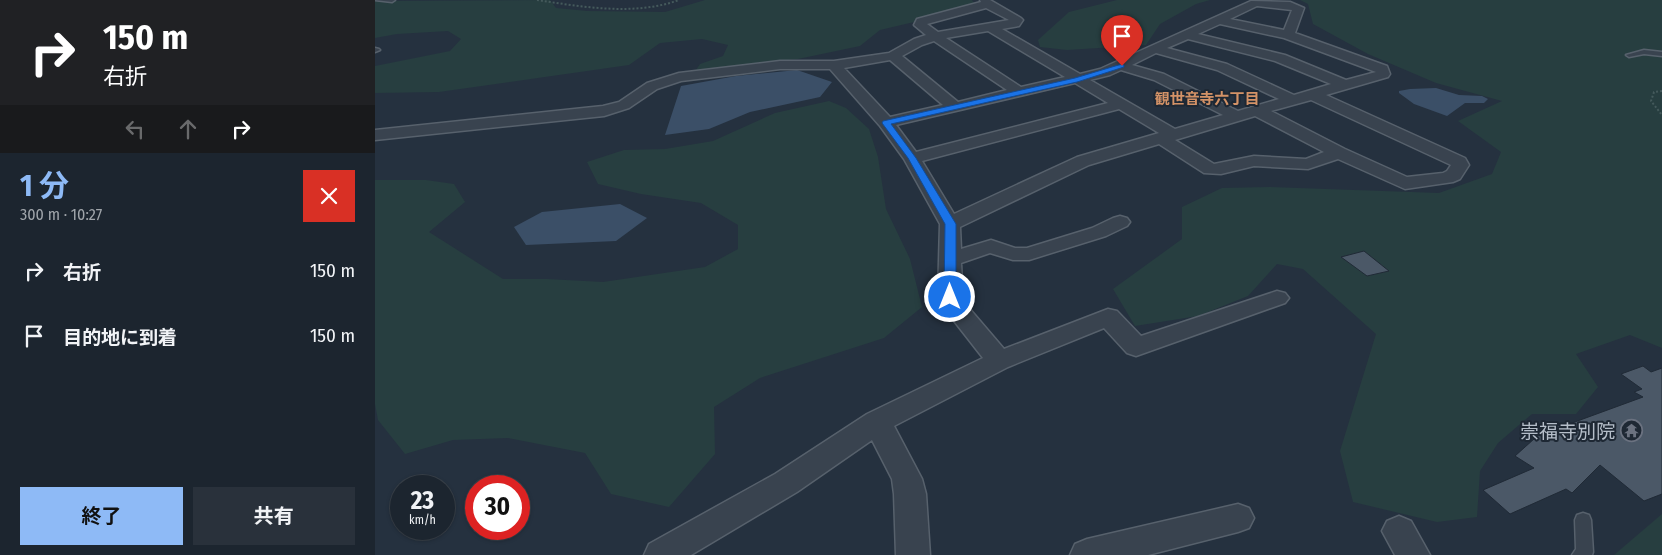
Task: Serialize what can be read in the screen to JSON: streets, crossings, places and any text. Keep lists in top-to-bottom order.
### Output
{
  "districts": ["観世音寺六丁目"],
  "places": {
    "temple": ["崇福寺別院"]
  },
  "page": {
    "turn": ["150 m", "右折"],
    "heading": ["1 分", "300 m · 10:27"],
    "list": [
      {
        "name": "右折",
        "value": "150 m"
      },
      {
        "name": "目的地に到着",
        "value": "150 m"
      }
    ],
    "speed": "23 km/h",
    "limit": "30",
    "buttons": ["終了", "共有"]
  }
}
